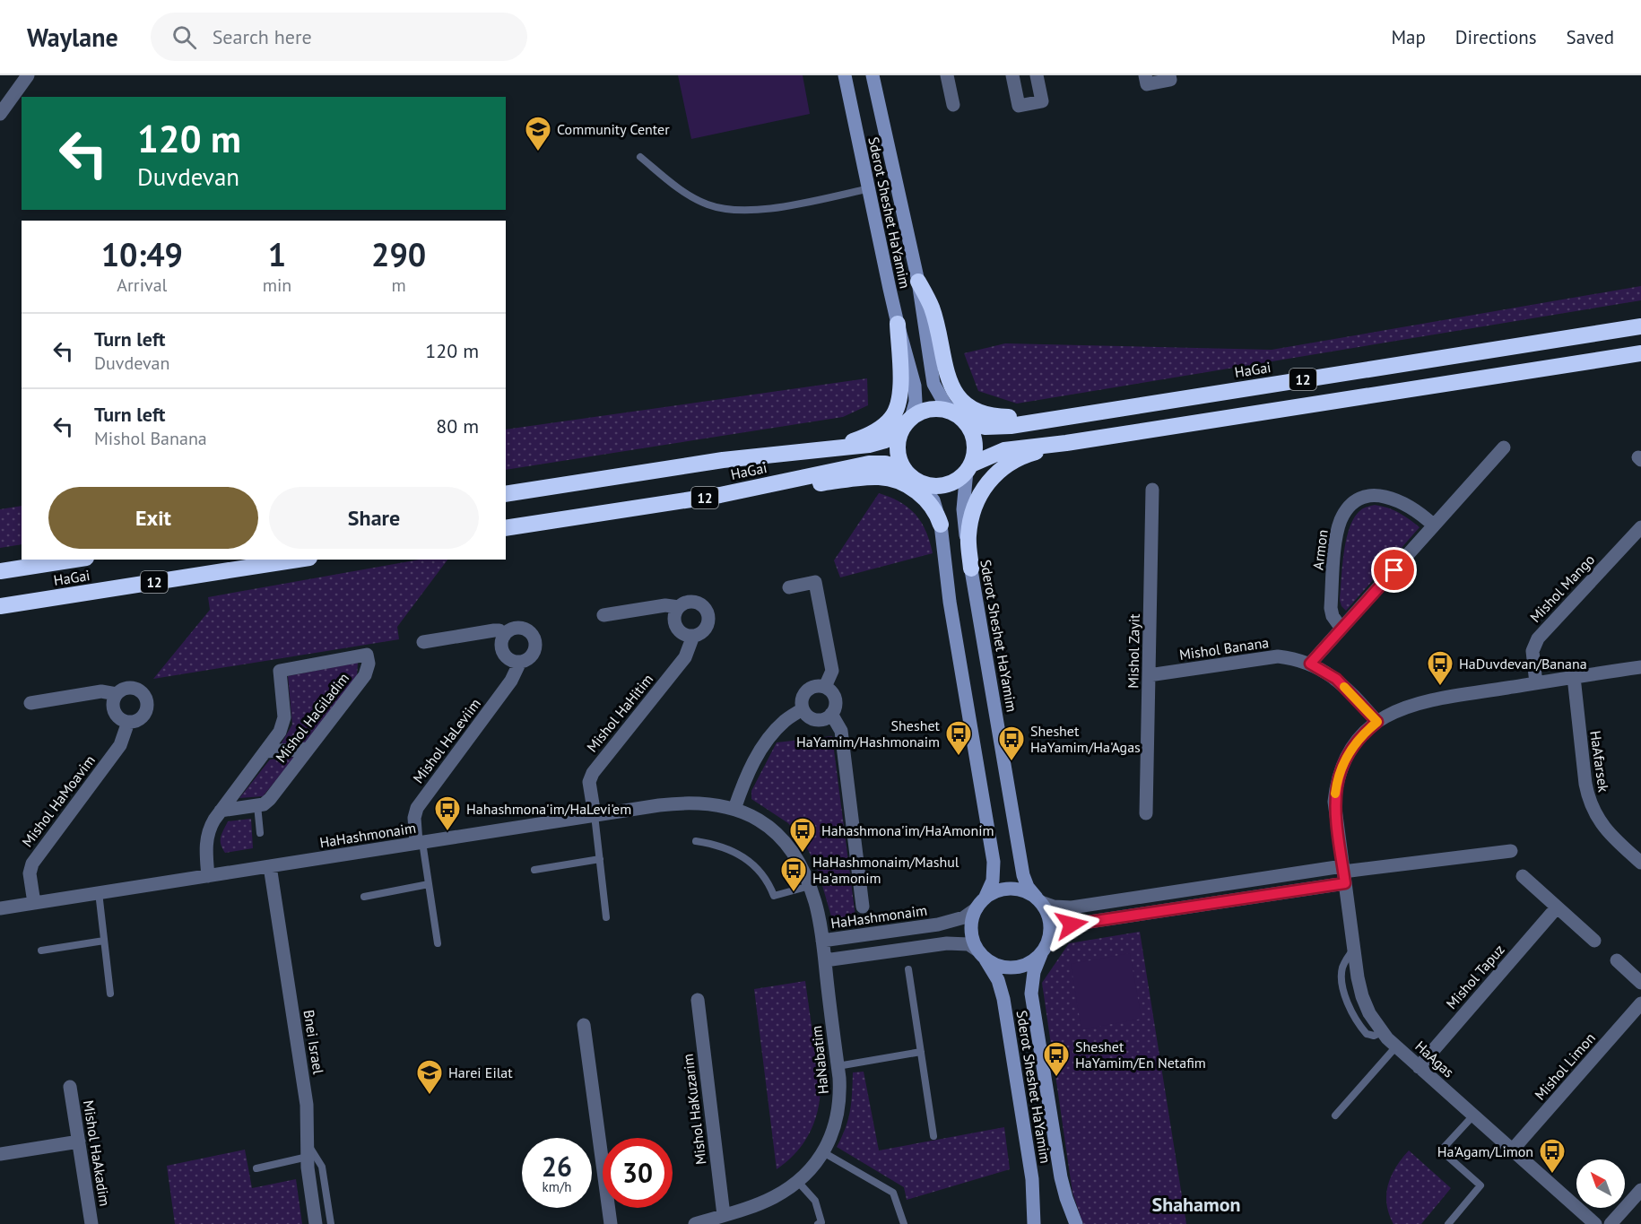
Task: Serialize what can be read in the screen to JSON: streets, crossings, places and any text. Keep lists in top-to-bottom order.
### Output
{
  "streets": {
    "highway": ["HaGai", "12"],
    "street": [
      "Sderot Sheshet HaYamim",
      "Armon",
      "Mishol Mango",
      "Mishol Banana",
      "Mishol Zayit",
      "Mishol HaHitim",
      "Mishol HaGiladim",
      "Mishol HaLeviim",
      "HaAfarsek",
      "Mishol HaMoavim",
      "HaHashmonaim",
      "Mishol Tapuz",
      "Bnei Israel",
      "HaAgas",
      "HaNabatim",
      "Mishol Limon",
      "Mishol HaKuzarim",
      "Mishol HaAkadim"
    ]
  },
  "crossings": [
    ["Sderot Sheshet HaYamim", "HaGai"],
    ["Sderot Sheshet HaYamim", "12"],
    ["Sderot Sheshet HaYamim", "HaHashmonaim"],
    ["HaGai", "12"],
    ["Mishol Mango", "HaAgas"],
    ["Mishol Banana", "Mishol Zayit"],
    ["Mishol Banana", "HaAgas"],
    ["Mishol HaHitim", "HaHashmonaim"],
    ["Mishol HaGiladim", "HaHashmonaim"],
    ["Mishol HaLeviim", "HaHashmonaim"],
    ["HaAfarsek", "HaAgas"],
    ["Mishol HaMoavim", "HaHashmonaim"],
    ["HaHashmonaim", "Bnei Israel"],
    ["HaHashmonaim", "HaNabatim"],
    ["Mishol Tapuz", "HaAgas"],
    ["HaAgas", "Mishol Limon"],
    ["HaNabatim", "Mishol HaKuzarim"]
  ],
  "districts": ["Shahamon"],
  "places": {
    "school or university": ["Community Center", "Harei Eilat"],
    "bus stop": [
      "HaDuvdevan/Banana",
      "Sheshet HaYamim/Hashmonaim",
      "Sheshet HaYamim/Ha'Agas",
      "Hahashmona'im/HaLevi'em",
      "Hahashmona'im/Ha'Amonim",
      "HaHashmonaim/Mashul Ha'amonim",
      "Sheshet HaYamim/En Netafim",
      "Ha'Agam/Limon"
    ]
  },
  "north": "top left",
  "page": {
    "header": "Waylane",
    "search": "Search here",
    "nav": ["Map", "Directions", "Saved"],
    "turn": ["120 m", "Duvdevan"],
    "eta": [
      "10:49",
      "Arrival",
      "1",
      "min",
      "290",
      "m"
    ],
    "list": [
      {
        "name": "Turn left",
        "note": "Duvdevan",
        "value": "120 m"
      },
      {
        "name": "Turn left",
        "note": "Mishol Banana",
        "value": "80 m"
      }
    ],
    "buttons": ["Exit", "Share"],
    "speed": "26 km/h",
    "limit": "30"
  }
}
